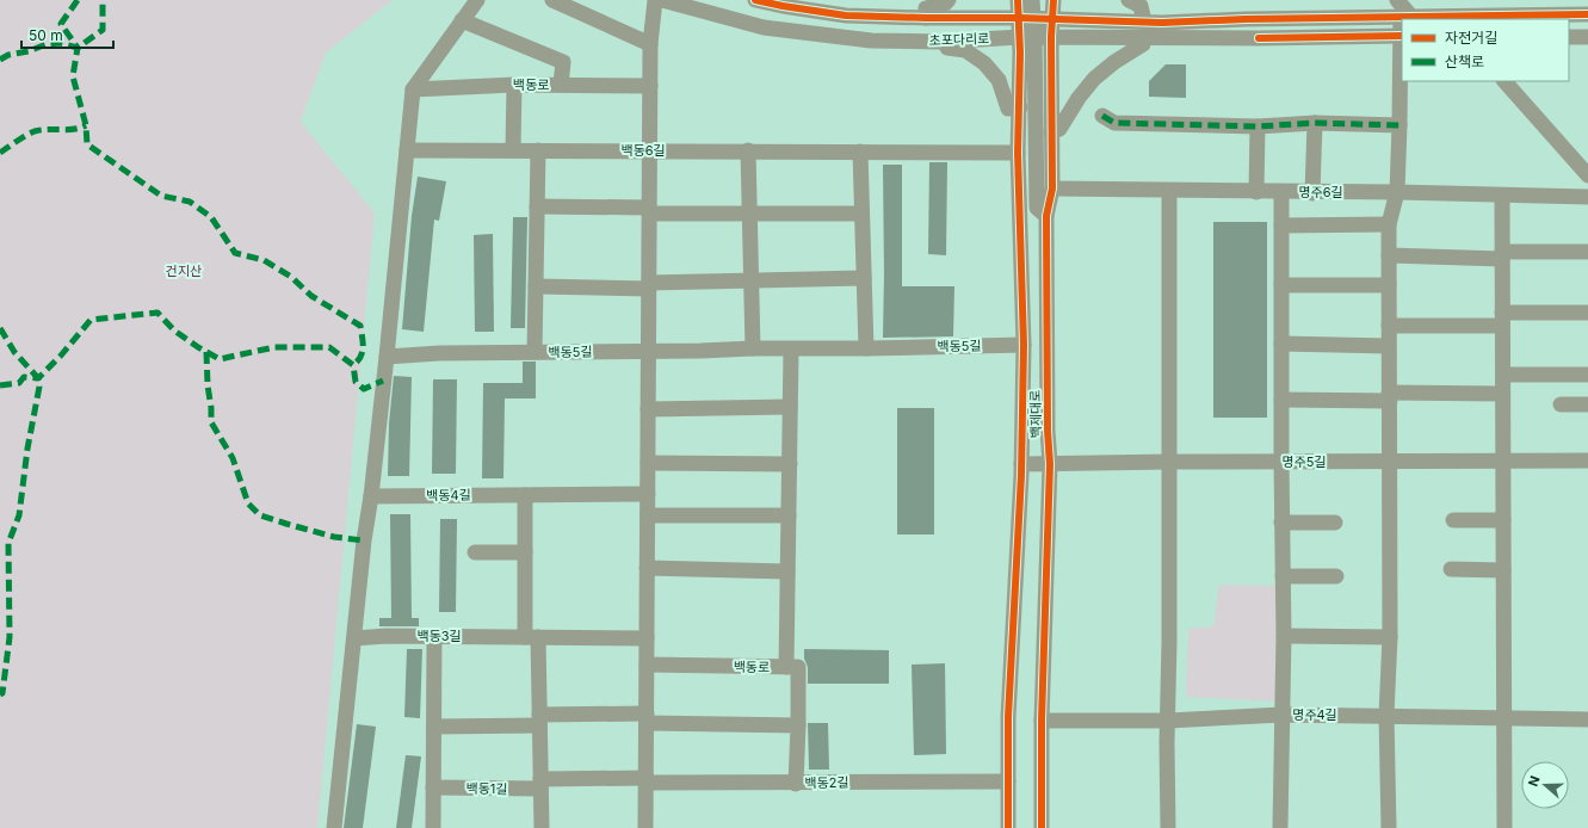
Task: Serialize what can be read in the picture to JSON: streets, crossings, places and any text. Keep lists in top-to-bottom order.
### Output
{
  "streets": {
    "street": [
      "초포다리로",
      "백동로",
      "백동6길",
      "명주6길",
      "백동5길",
      "백제대로",
      "명주5길",
      "백동4길",
      "백동3길",
      "명주4길",
      "백동2길",
      "백동1길"
    ]
  },
  "crossings": [
    ["초포다리로", "백제대로"],
    ["백동로", "백동2길"],
    ["백동6길", "백제대로"],
    ["명주6길", "백제대로"],
    ["백동5길", "백제대로"],
    ["백제대로", "명주5길"],
    ["백제대로", "명주4길"],
    ["백제대로", "백동2길"]
  ],
  "parks": ["건지산"],
  "legend": ["자전거길", "산책로"],
  "scale_bar": "50 m",
  "north": "left"
}
